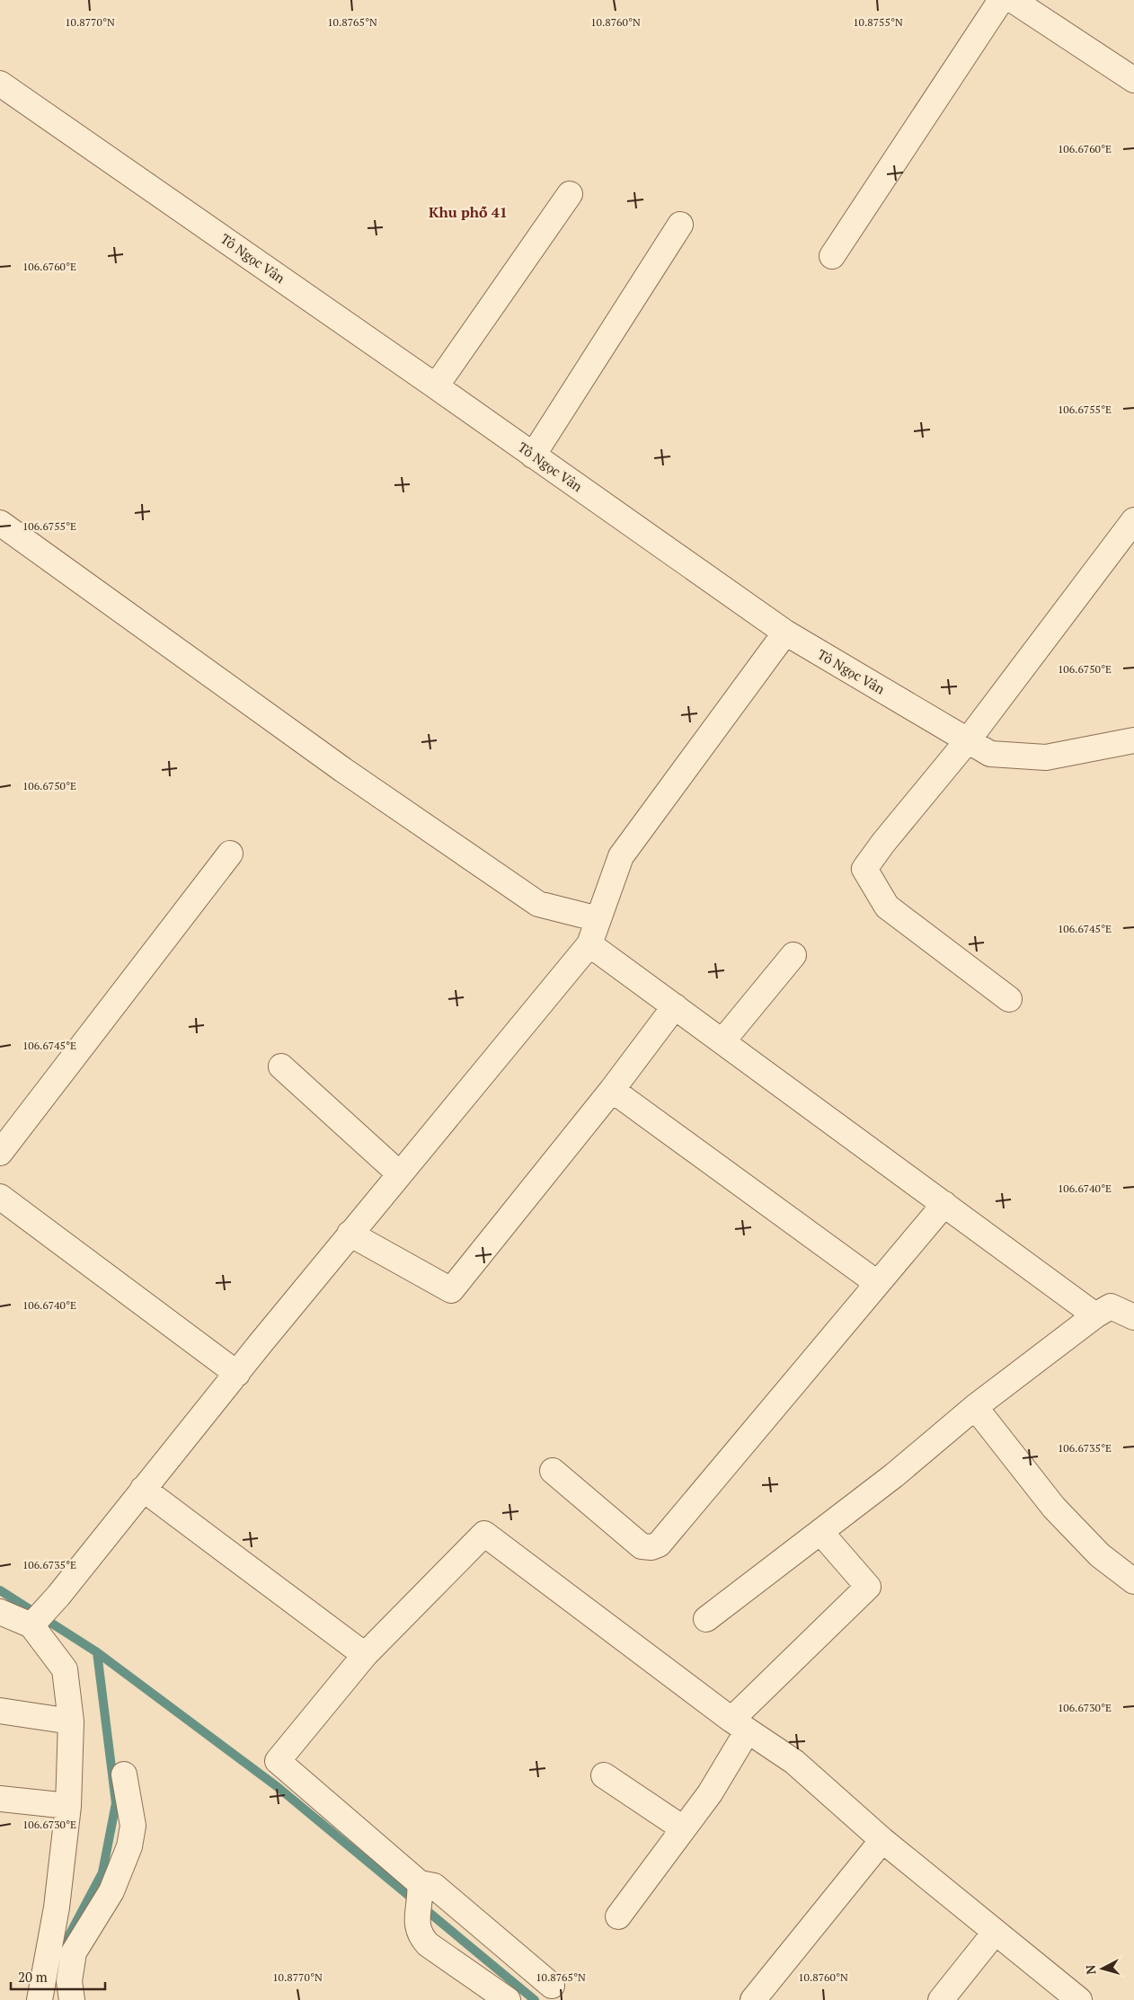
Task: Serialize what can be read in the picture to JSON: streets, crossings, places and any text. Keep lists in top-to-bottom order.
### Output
{
  "streets": {
    "street": ["Tô Ngọc Vân"]
  },
  "districts": ["Khu phố 41"],
  "scale_bar": "20 m",
  "north": "left",
  "coordinates": [
    "10.8770°N",
    "10.8765°N",
    "10.8760°N",
    "10.8755°N",
    "106.6760°E",
    "106.6755°E",
    "106.6750°E",
    "106.6745°E",
    "106.6740°E",
    "106.6735°E",
    "106.6730°E"
  ]
}
